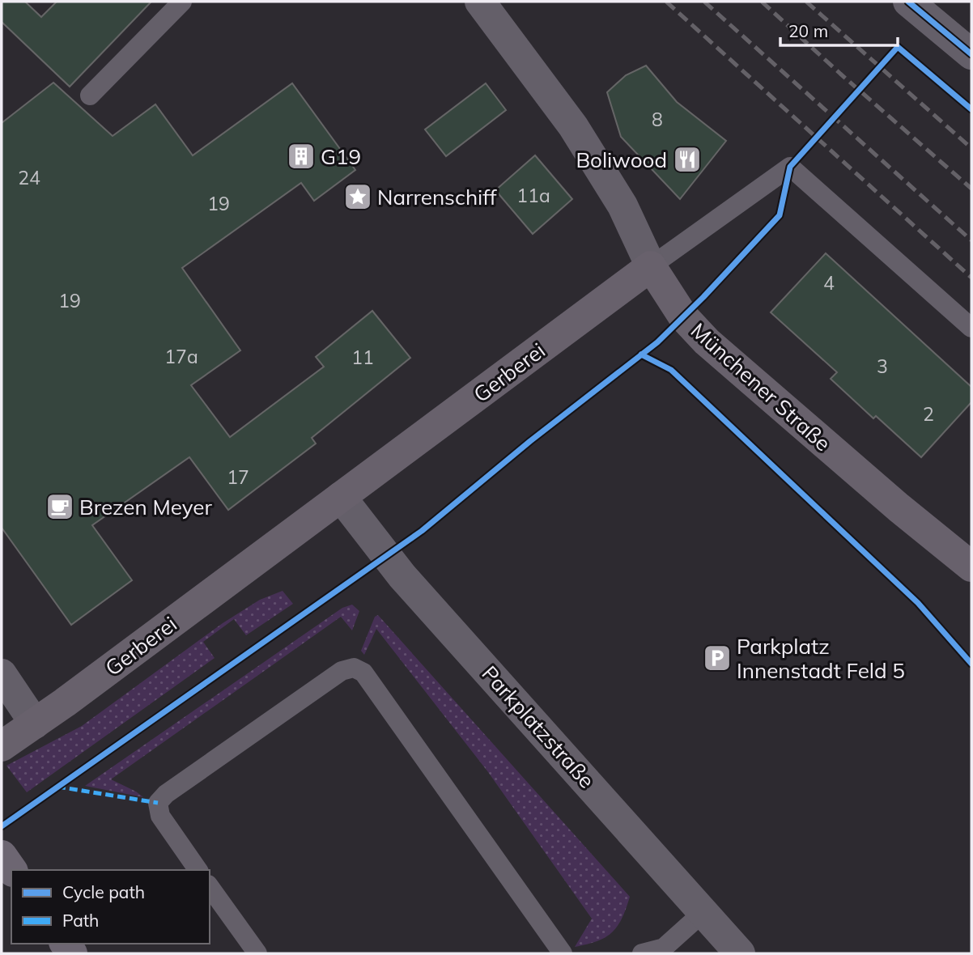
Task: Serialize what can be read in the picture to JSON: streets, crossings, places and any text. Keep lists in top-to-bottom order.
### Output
{
  "streets": {
    "main road": ["Gerberei", "Münchener Straße"],
    "street": ["Parkplatzstraße"]
  },
  "crossings": [
    ["Gerberei", "Münchener Straße"],
    ["Gerberei", "Parkplatzstraße"]
  ],
  "places": {
    "building": ["G19"],
    "restaurant": ["Boliwood"],
    "place": ["Narrenschiff"],
    "cafe": ["Brezen Meyer"],
    "parking": ["Parkplatz Innenstadt Feld 5"]
  },
  "house_numbers": [
    "8",
    "24",
    "11a",
    "19",
    "4",
    "19",
    "17a",
    "11",
    "3",
    "2",
    "17"
  ],
  "legend": ["Cycle path", "Path"],
  "scale_bar": "20 m"
}
